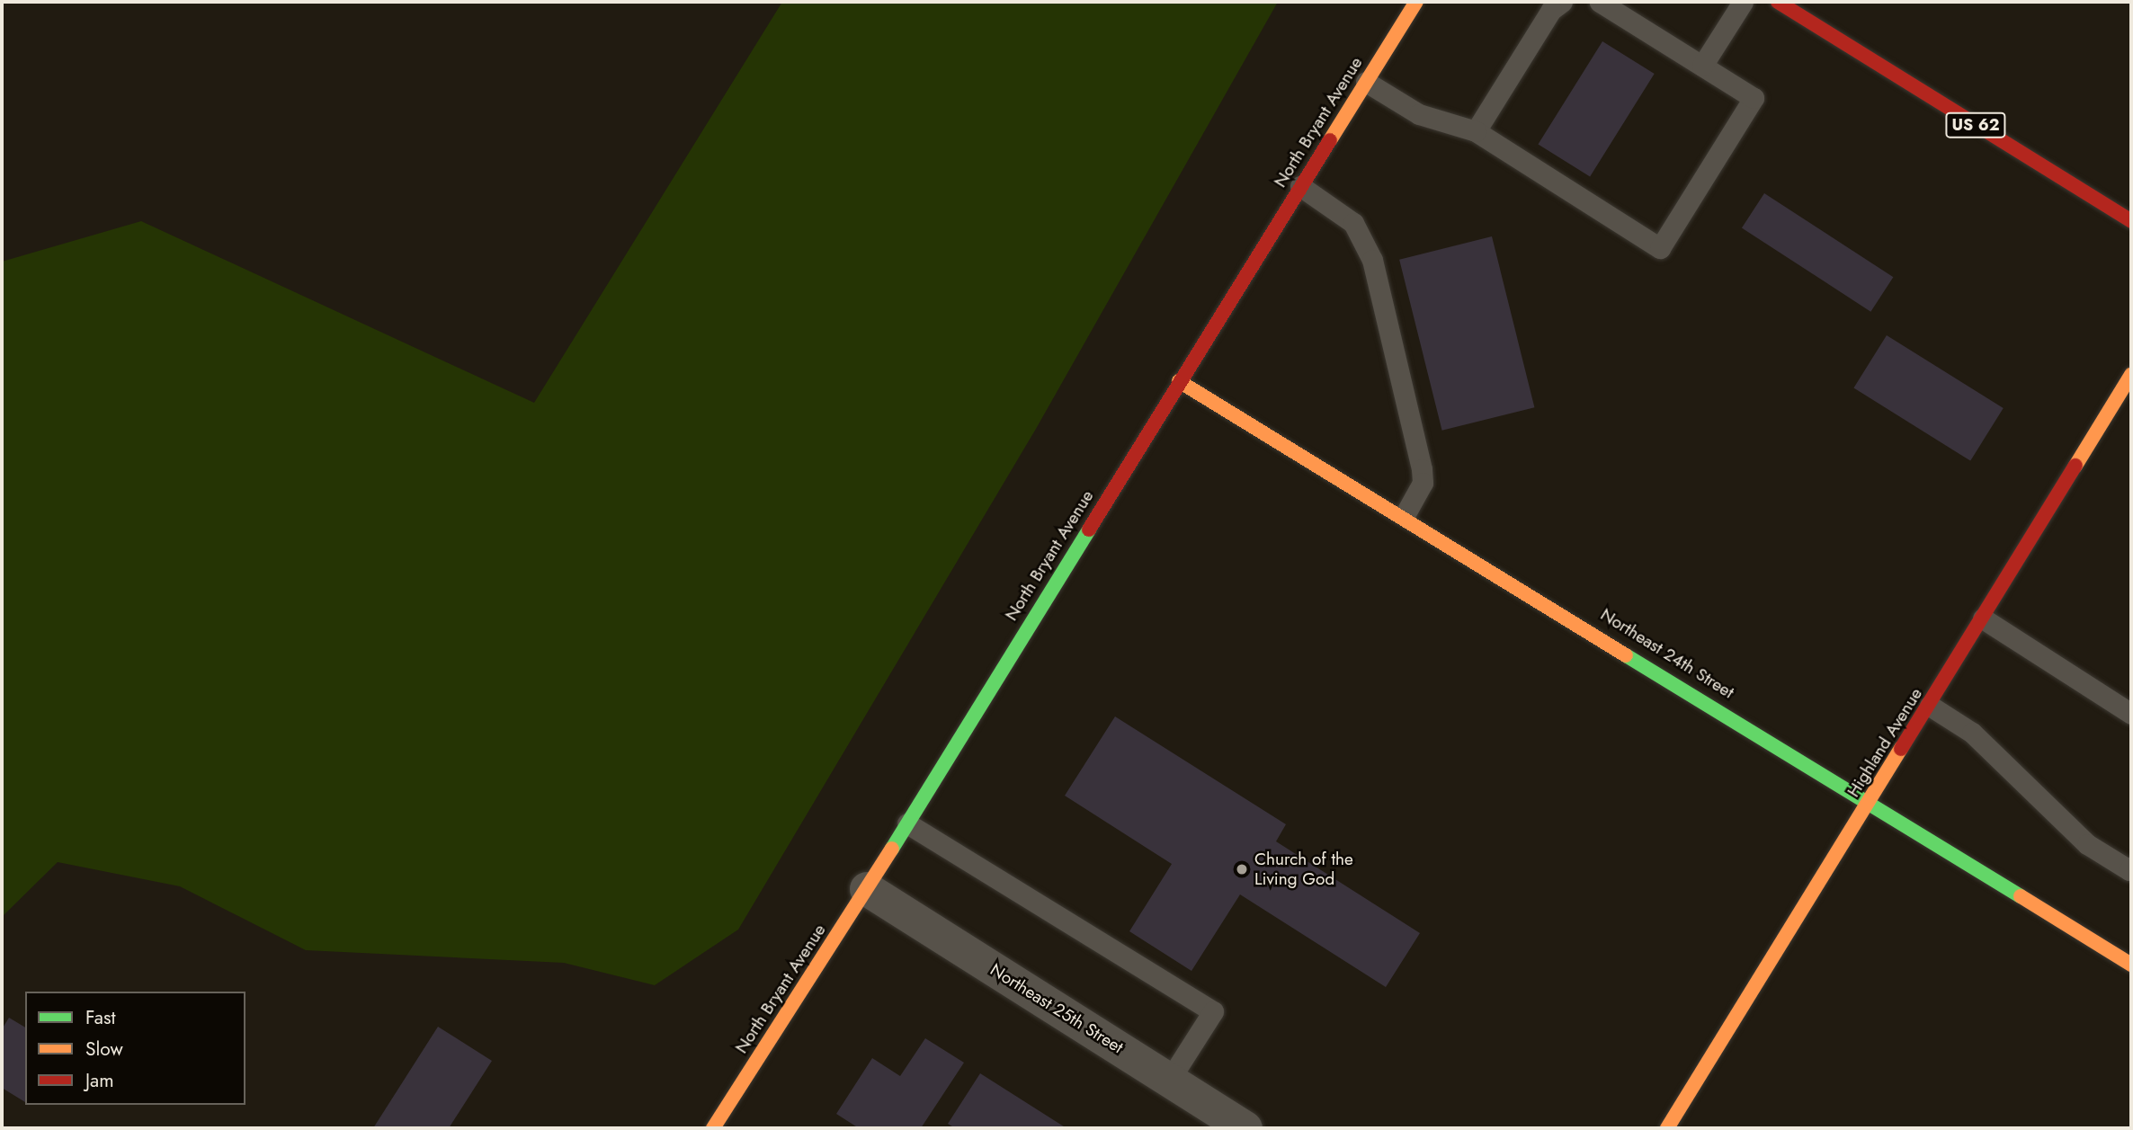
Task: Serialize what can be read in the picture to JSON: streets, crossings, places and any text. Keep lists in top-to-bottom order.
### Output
{
  "streets": {
    "street": [
      "North Bryant Avenue",
      "US 62",
      "Northeast 24th Street",
      "Highland Avenue",
      "Northeast 25th Street"
    ]
  },
  "crossings": [
    ["North Bryant Avenue", "Northeast 24th Street"],
    ["North Bryant Avenue", "Northeast 25th Street"],
    ["Northeast 24th Street", "Highland Avenue"]
  ],
  "places": ["Church of the Living God"],
  "legend": ["Fast", "Slow", "Jam"]
}
